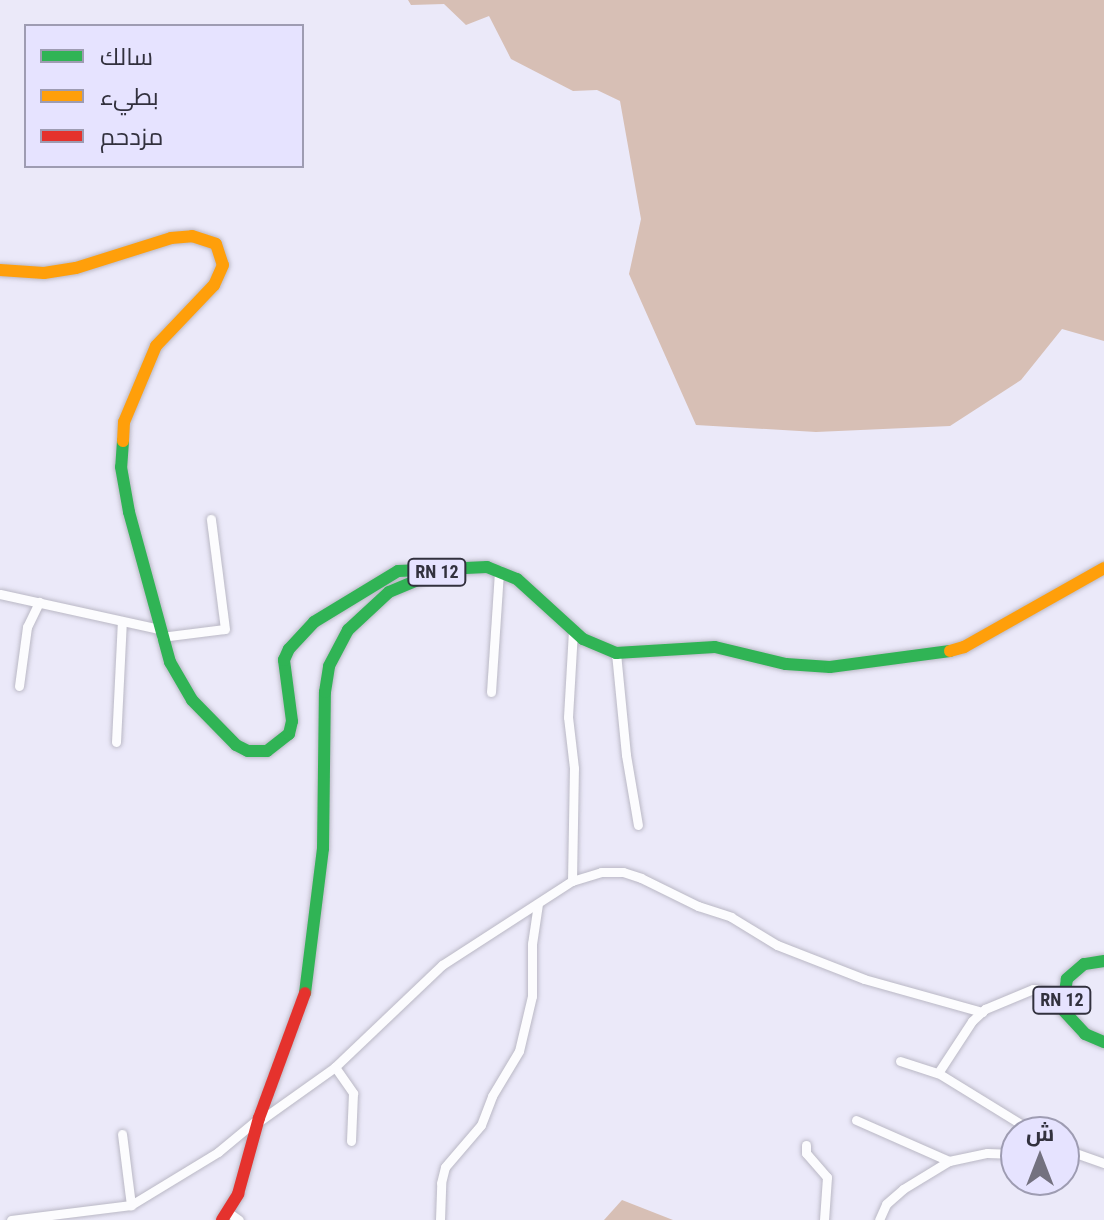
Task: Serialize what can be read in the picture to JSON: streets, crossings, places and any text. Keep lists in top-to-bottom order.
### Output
{
  "streets": {
    "main road": ["RN 12"]
  },
  "legend": ["سالك", "بطيء", "مزدحم"],
  "north": "top"
}
